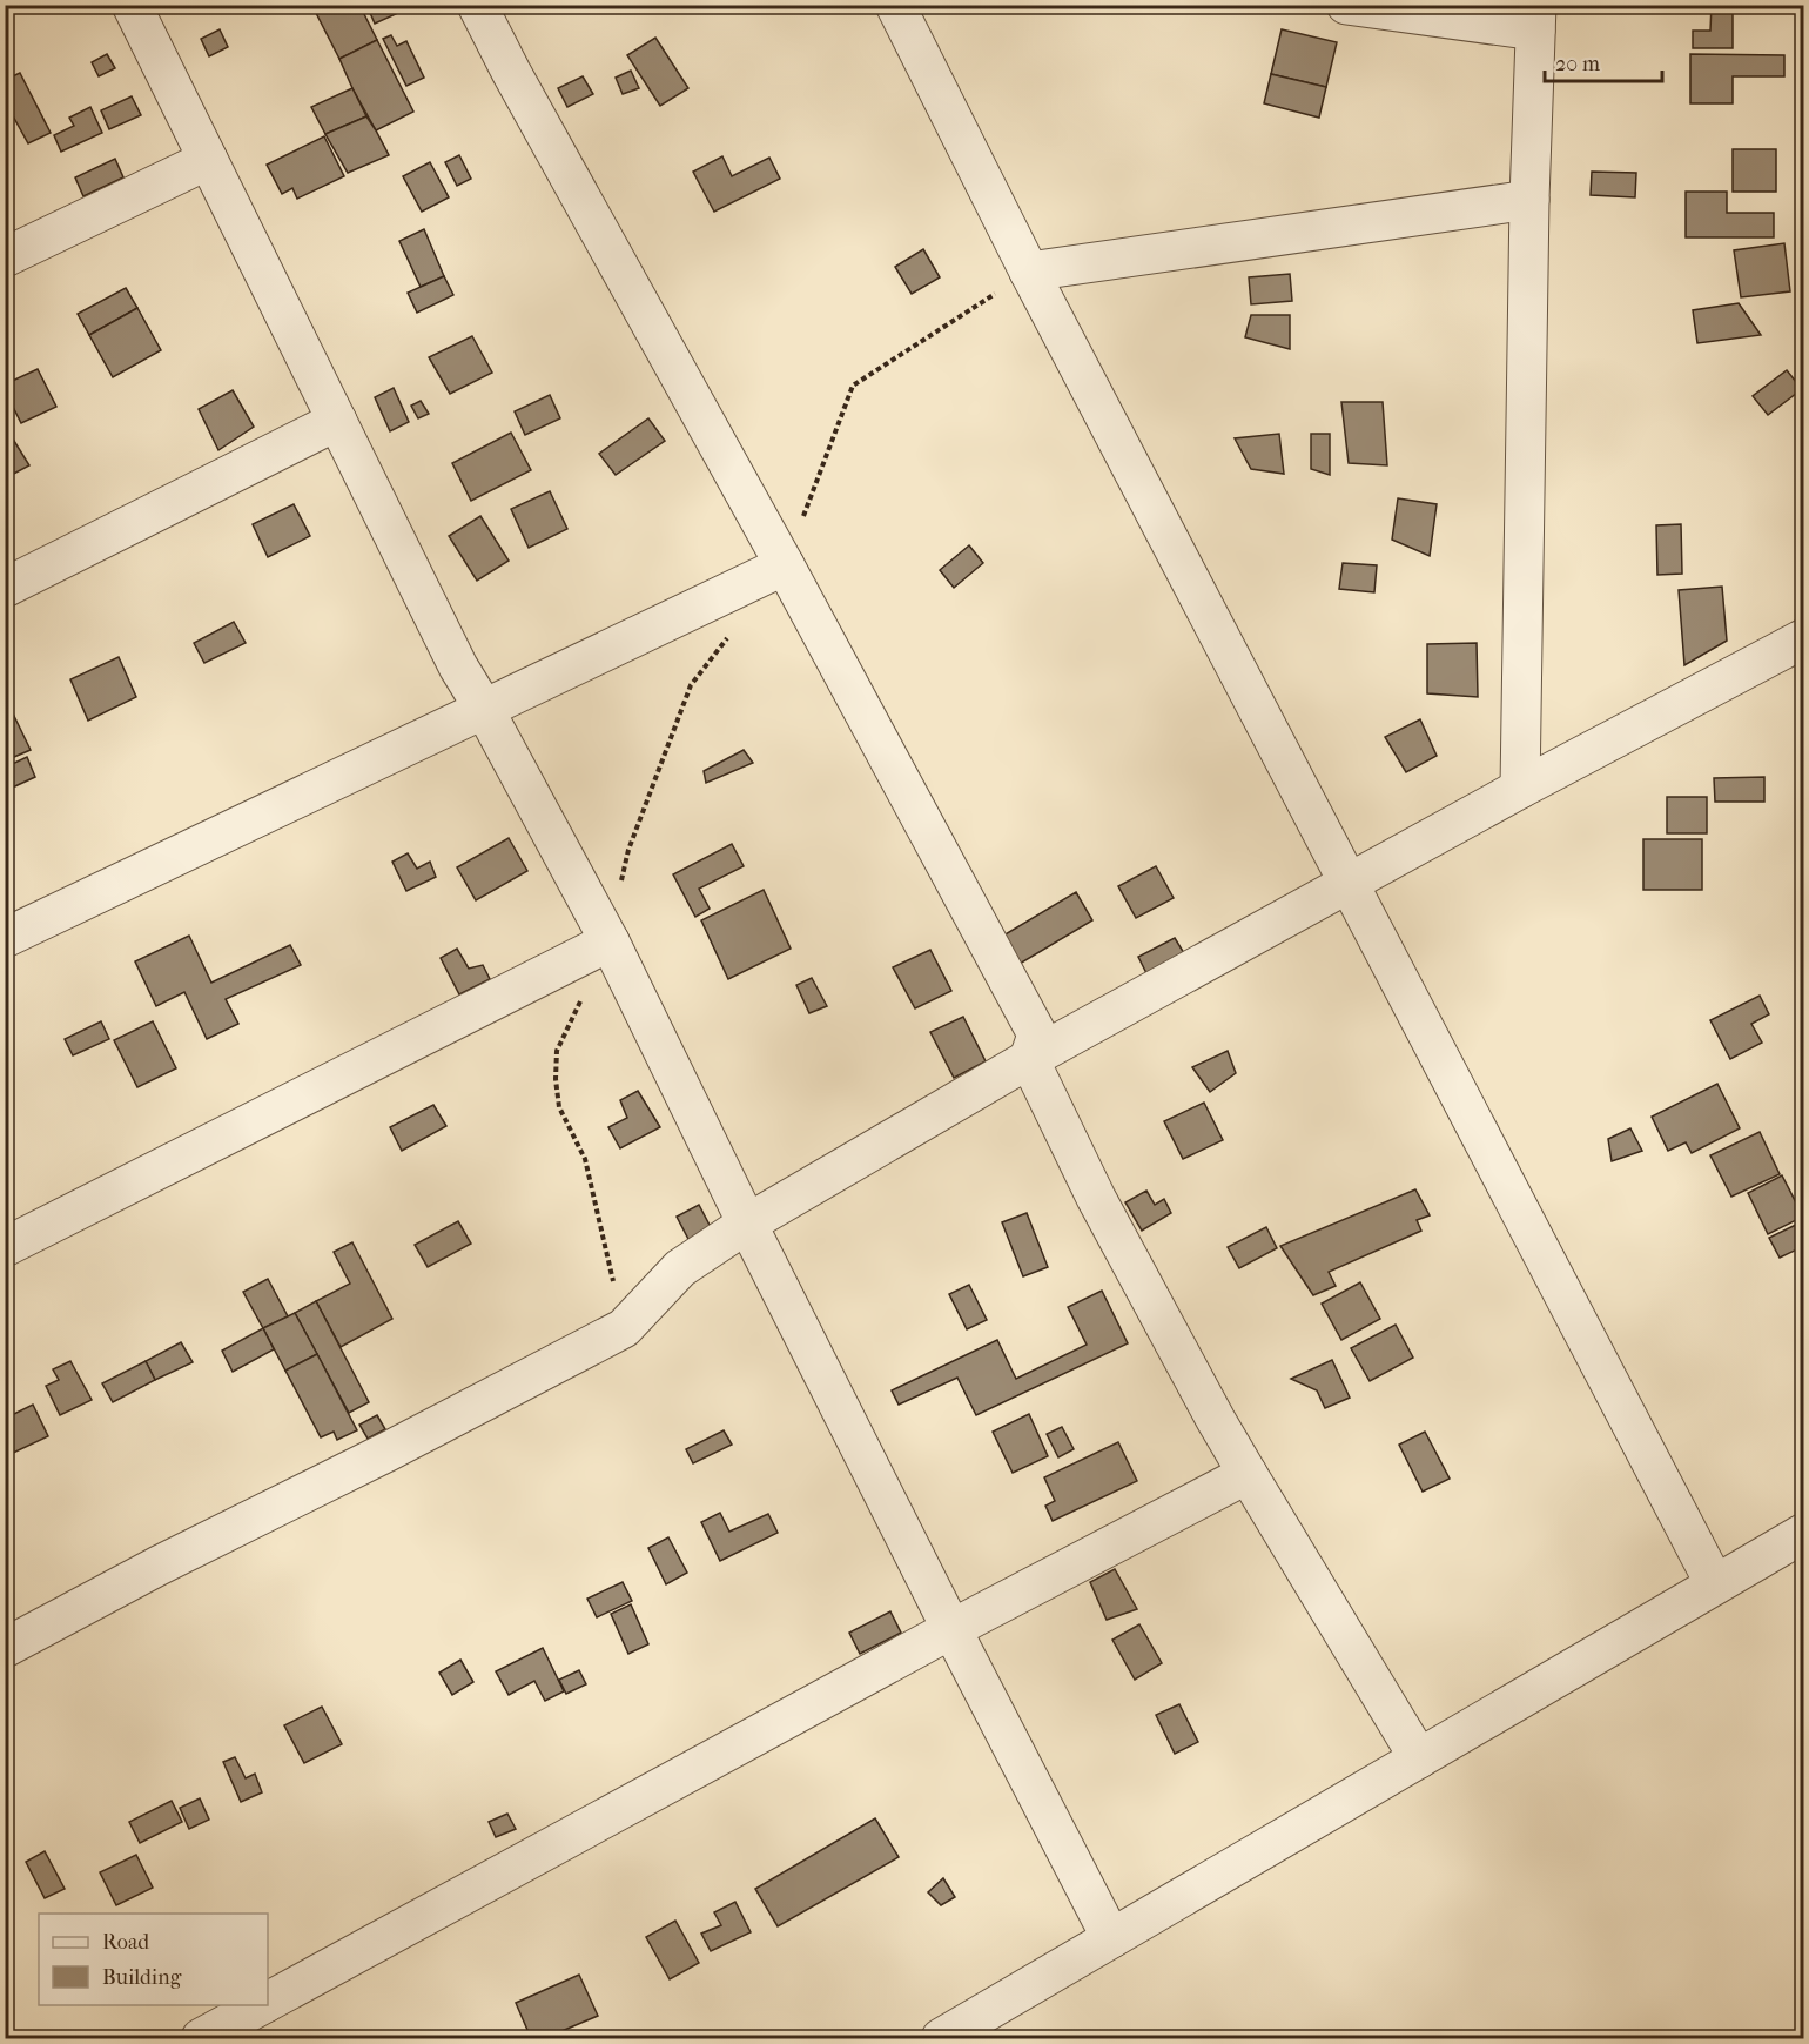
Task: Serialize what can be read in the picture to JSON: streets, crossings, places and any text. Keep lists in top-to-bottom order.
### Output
{
  "legend": ["Road", "Building"],
  "scale_bar": "20 m"
}
